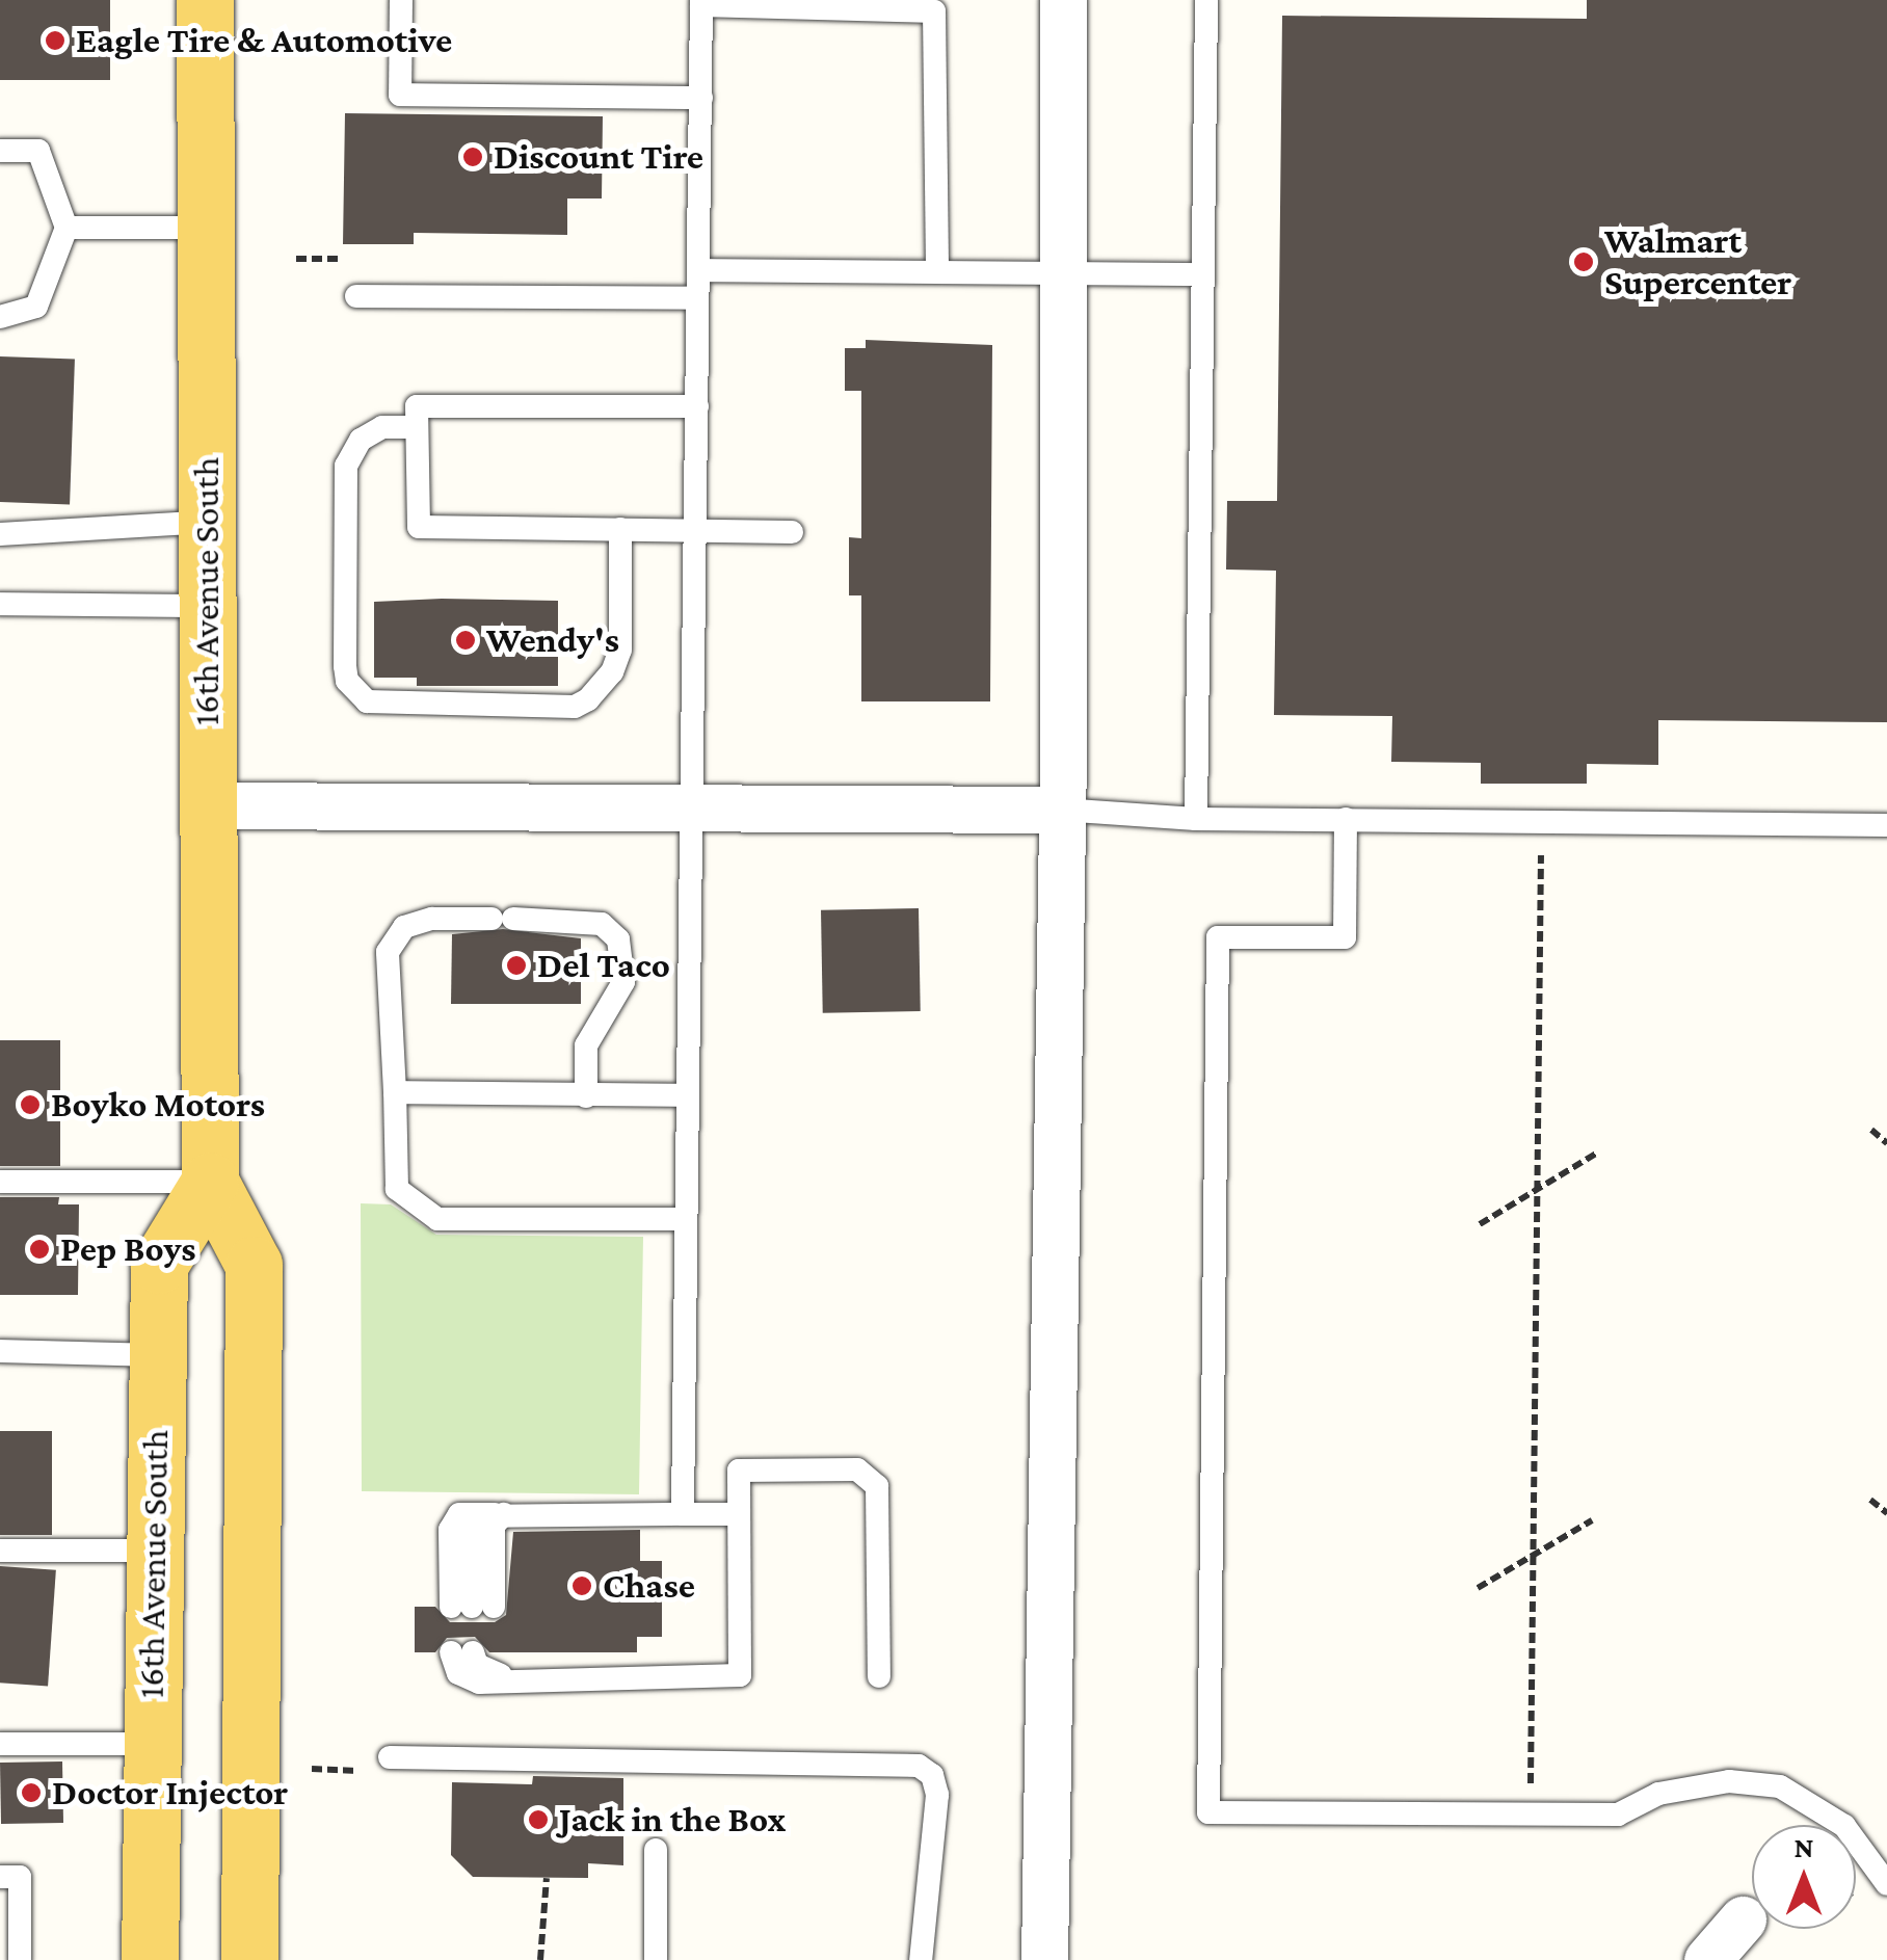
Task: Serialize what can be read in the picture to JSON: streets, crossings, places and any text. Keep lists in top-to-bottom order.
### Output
{
  "streets": {
    "main road": ["16th Avenue South"]
  },
  "places": [
    "Eagle Tire & Automotive",
    "Discount Tire",
    "Walmart Supercenter",
    "Wendy's",
    "Del Taco",
    "Boyko Motors",
    "Pep Boys",
    "Chase",
    "Doctor Injector",
    "Jack in the Box"
  ],
  "north": "top"
}
